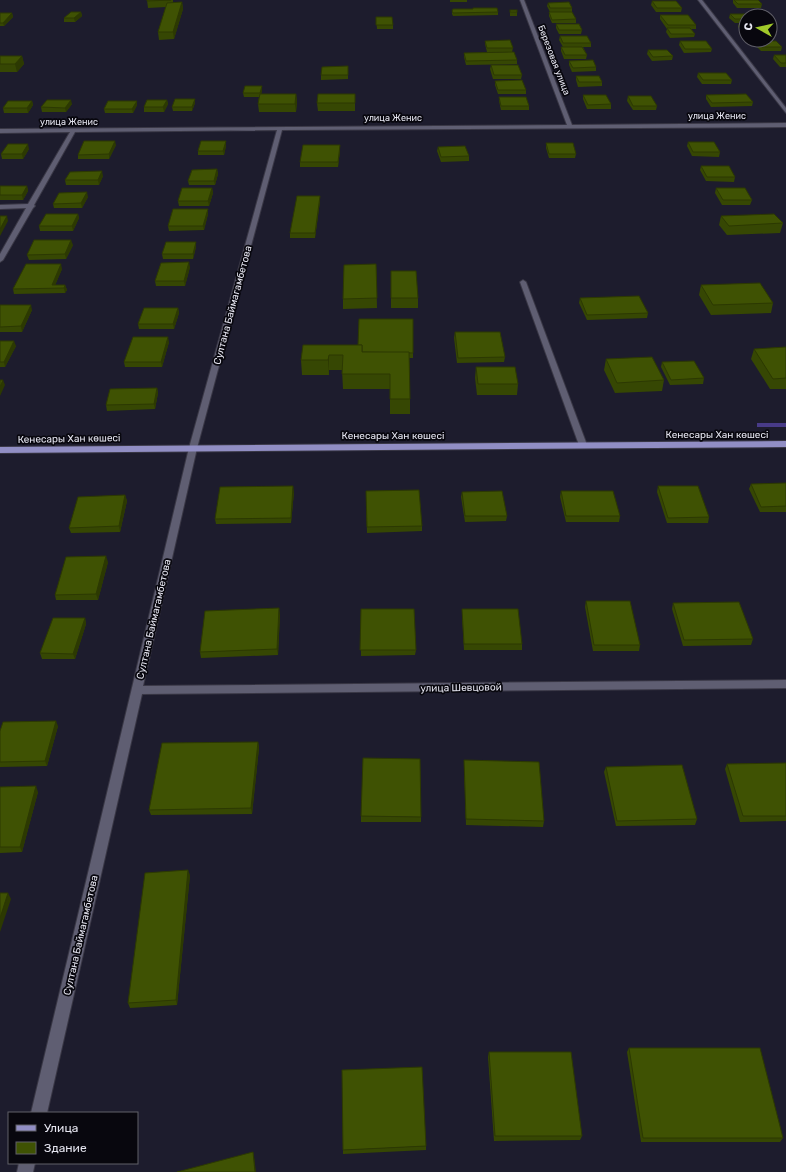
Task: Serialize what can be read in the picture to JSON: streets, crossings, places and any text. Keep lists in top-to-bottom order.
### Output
{
  "streets": {
    "main road": ["Кенесары Хан көшесі"],
    "street": [
      "Березовая улица",
      "улица Женис",
      "Султана Баймагамбетова",
      "улица Шевцовой"
    ]
  },
  "crossings": [
    ["Березовая улица", "улица Женис"],
    ["улица Женис", "Султана Баймагамбетова"],
    ["Султана Баймагамбетова", "Кенесары Хан көшесі"],
    ["Султана Баймагамбетова", "улица Шевцовой"]
  ],
  "legend": ["Улица", "Здание"],
  "north": "left"
}
